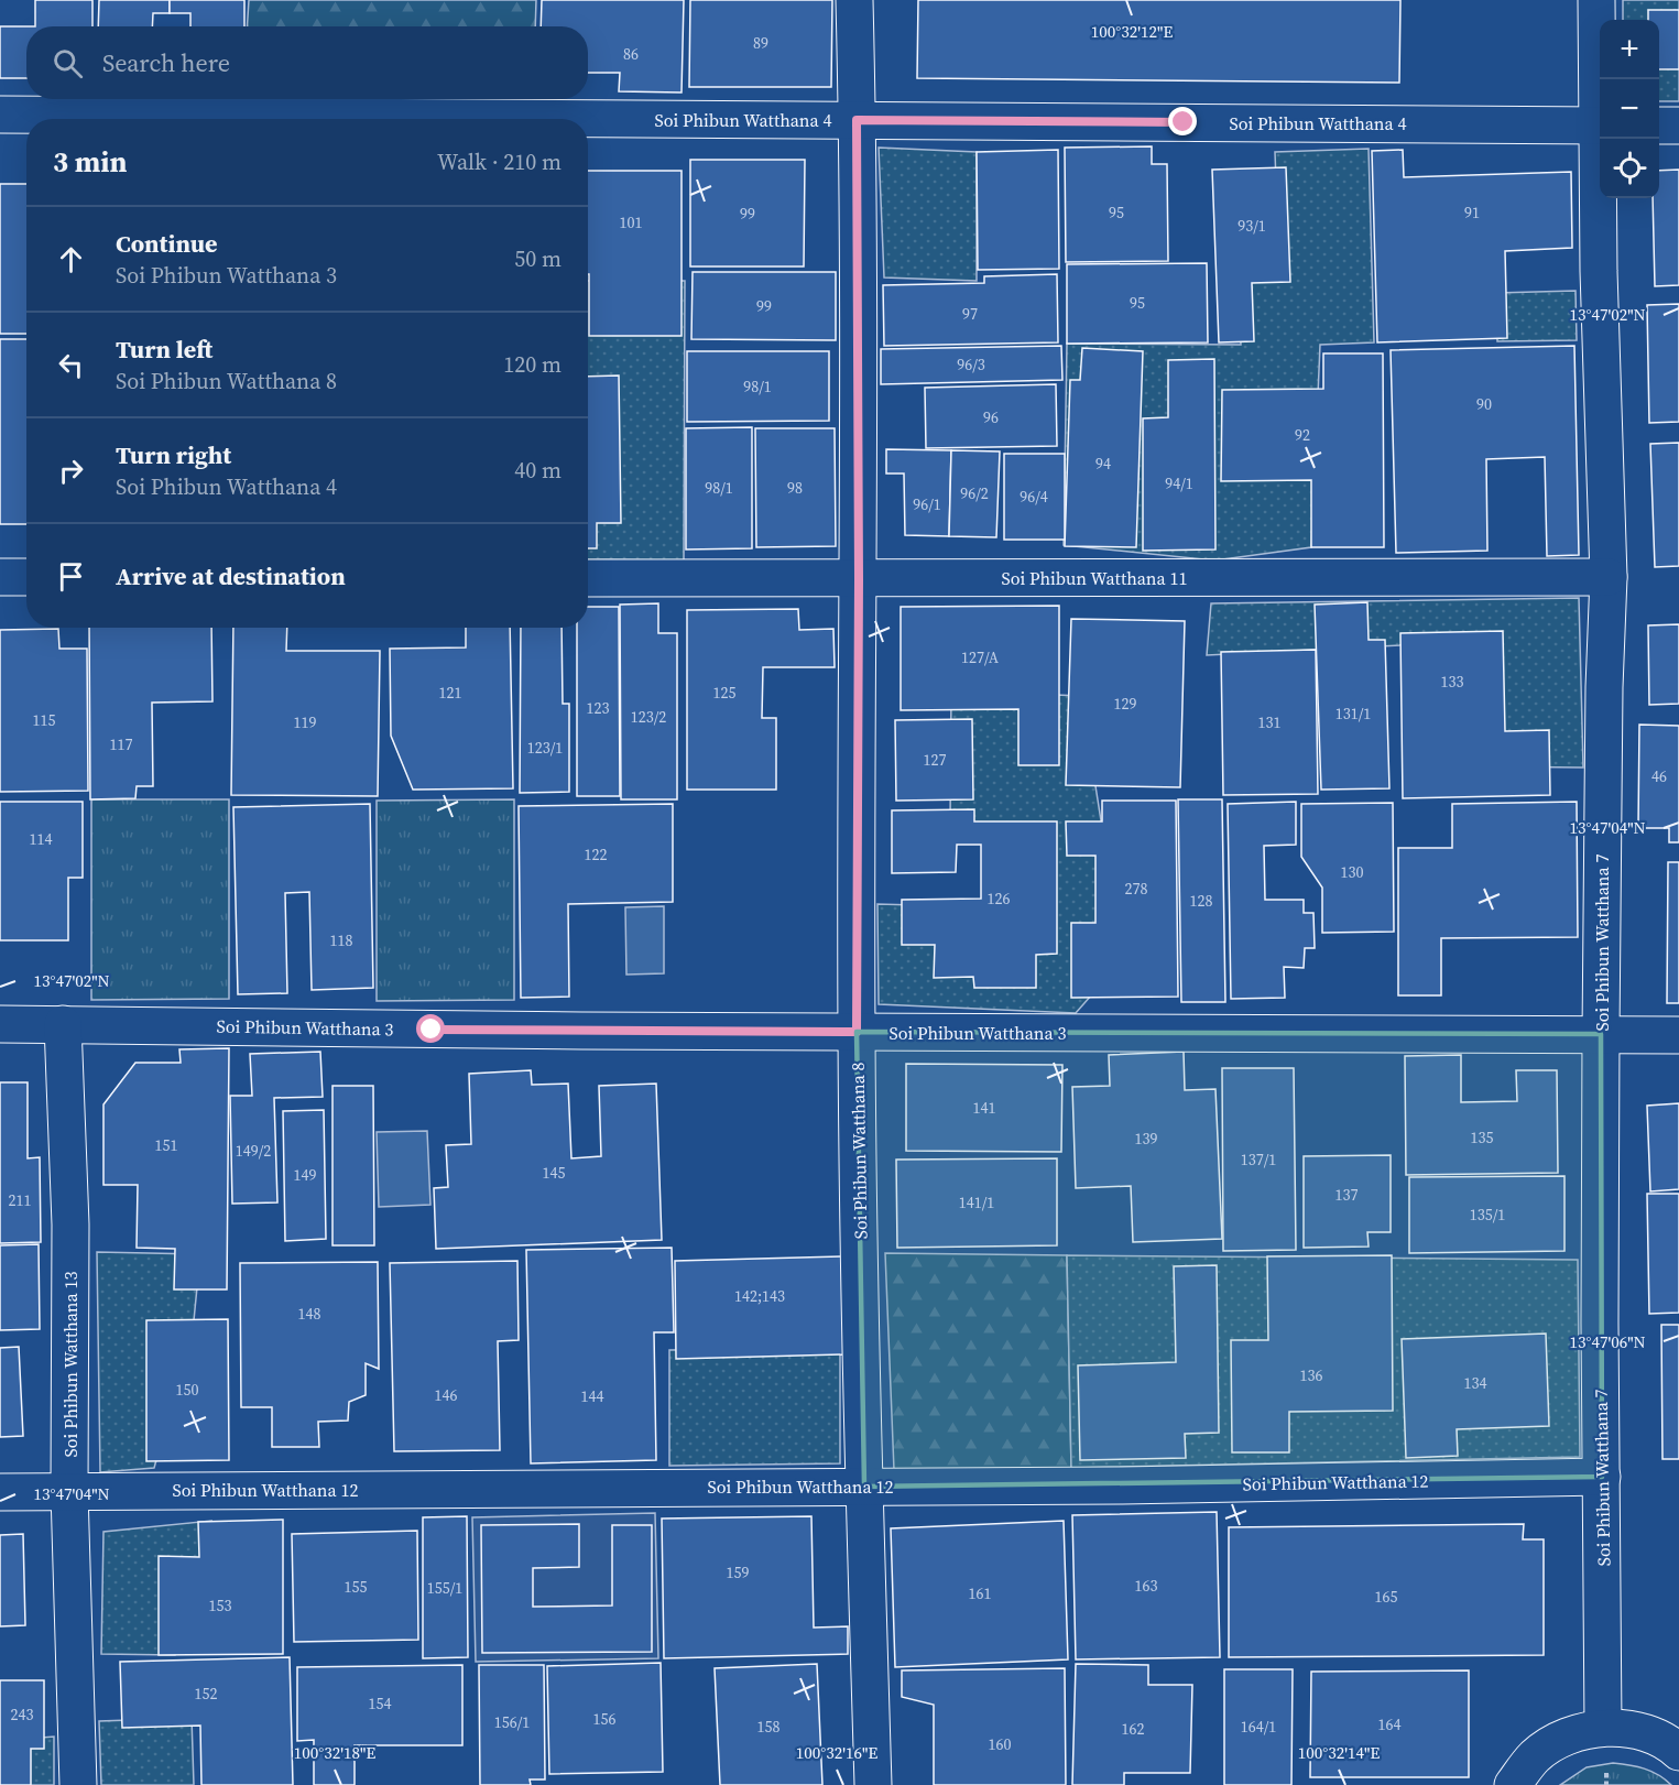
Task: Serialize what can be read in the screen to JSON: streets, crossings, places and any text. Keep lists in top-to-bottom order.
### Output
{
  "streets": {
    "street": [
      "Soi Phibun Watthana 4",
      "Soi Phibun Watthana 11",
      "Soi Phibun Watthana 7",
      "Soi Phibun Watthana 3",
      "Soi Phibun Watthana 8",
      "Soi Phibun Watthana 13",
      "Soi Phibun Watthana 12"
    ]
  },
  "crossings": [
    ["Soi Phibun Watthana 4", "Soi Phibun Watthana 8"],
    ["Soi Phibun Watthana 11", "Soi Phibun Watthana 7"],
    ["Soi Phibun Watthana 11", "Soi Phibun Watthana 8"],
    ["Soi Phibun Watthana 7", "Soi Phibun Watthana 3"],
    ["Soi Phibun Watthana 7", "Soi Phibun Watthana 12"],
    ["Soi Phibun Watthana 3", "Soi Phibun Watthana 8"],
    ["Soi Phibun Watthana 3", "Soi Phibun Watthana 13"],
    ["Soi Phibun Watthana 8", "Soi Phibun Watthana 12"],
    ["Soi Phibun Watthana 13", "Soi Phibun Watthana 12"]
  ],
  "house_numbers": [
    "89",
    "86",
    "95",
    "91",
    "99",
    "101",
    "93/1",
    "95",
    "99",
    "97",
    "96/3",
    "98/1",
    "90",
    "96",
    "92",
    "94",
    "94/1",
    "98/1",
    "98",
    "96/2",
    "96/4",
    "96/1",
    "127/A",
    "133",
    "121",
    "125",
    "129",
    "123",
    "131/1",
    "123/2",
    "115",
    "119",
    "131",
    "117",
    "123/1",
    "127",
    "46",
    "114",
    "122",
    "130",
    "278",
    "126",
    "128",
    "118",
    "141",
    "135",
    "139",
    "151",
    "149/2",
    "137/1",
    "145",
    "149",
    "137",
    "211",
    "141/1",
    "135/1",
    "142;143",
    "148",
    "136",
    "134",
    "150",
    "146",
    "144",
    "159",
    "163",
    "155",
    "155/1",
    "161",
    "165",
    "153",
    "152",
    "154",
    "243",
    "156",
    "156/1",
    "164",
    "158",
    "164/1",
    "162",
    "160"
  ],
  "page": {
    "map_buttons": ["+", "−"],
    "search": "Search here",
    "heading": ["3 min", "Walk · 210 m"],
    "list": [
      ["Continue", "Soi Phibun Watthana 3", "50 m"],
      ["Turn left", "Soi Phibun Watthana 8", "120 m"],
      ["Turn right", "Soi Phibun Watthana 4", "40 m"],
      "Arrive at destination"
    ]
  },
  "coordinates": [
    "100°32'12\"E",
    "13°47'02\"N",
    "13°47'04\"N",
    "13°47'06\"N",
    "100°32'18\"E",
    "100°32'16\"E",
    "100°32'14\"E"
  ]
}
